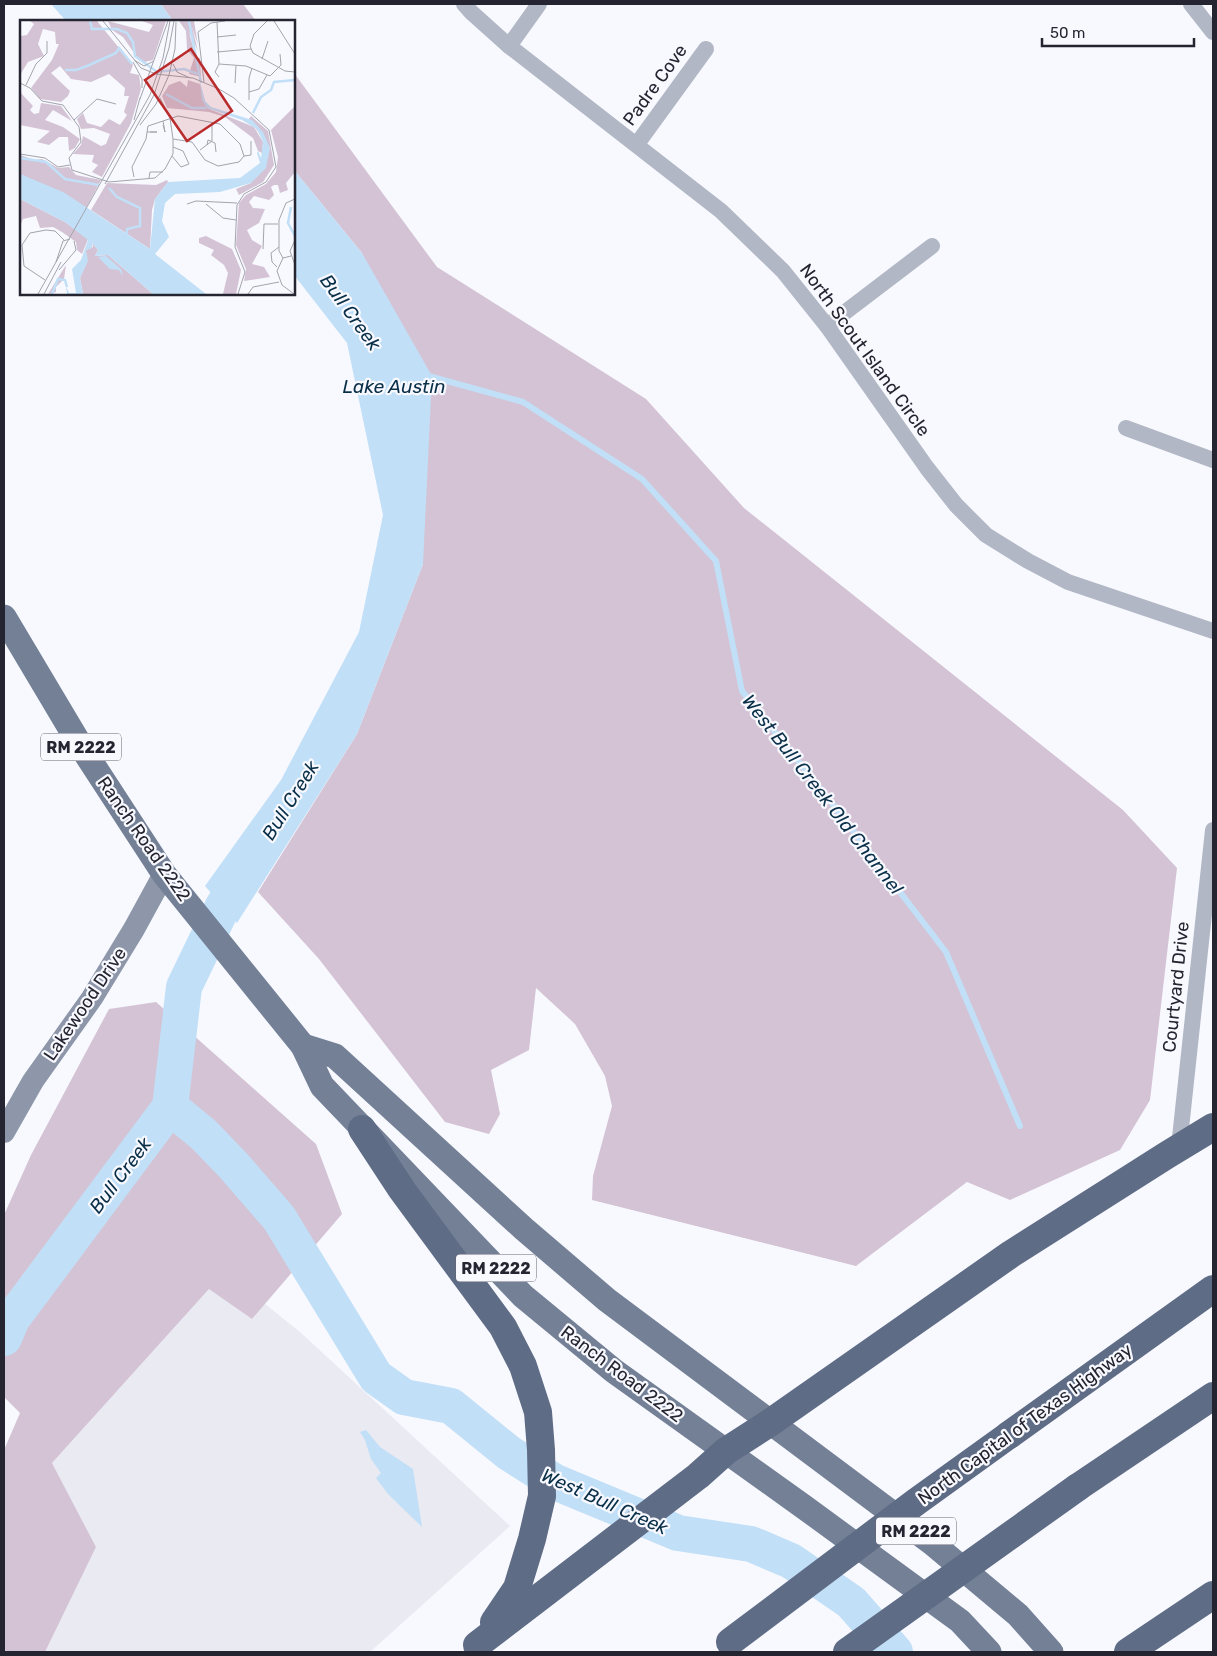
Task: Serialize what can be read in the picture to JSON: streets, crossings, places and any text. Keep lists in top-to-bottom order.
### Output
{
  "streets": {
    "highway": ["North Capital of Texas Highway"],
    "main road": ["RM 2222", "Ranch Road 2222"],
    "street": [
      "Padre Cove",
      "North Scout Island Circle",
      "Courtyard Drive",
      "Lakewood Drive"
    ]
  },
  "crossings": [
    ["Padre Cove", "North Scout Island Circle"],
    ["RM 2222", "Ranch Road 2222"],
    ["Ranch Road 2222", "Lakewood Drive"]
  ],
  "water": [
    "Bull Creek",
    "Lake Austin",
    "West Bull Creek Old Channel",
    "West Bull Creek"
  ],
  "scale_bar": "50 m"
}
